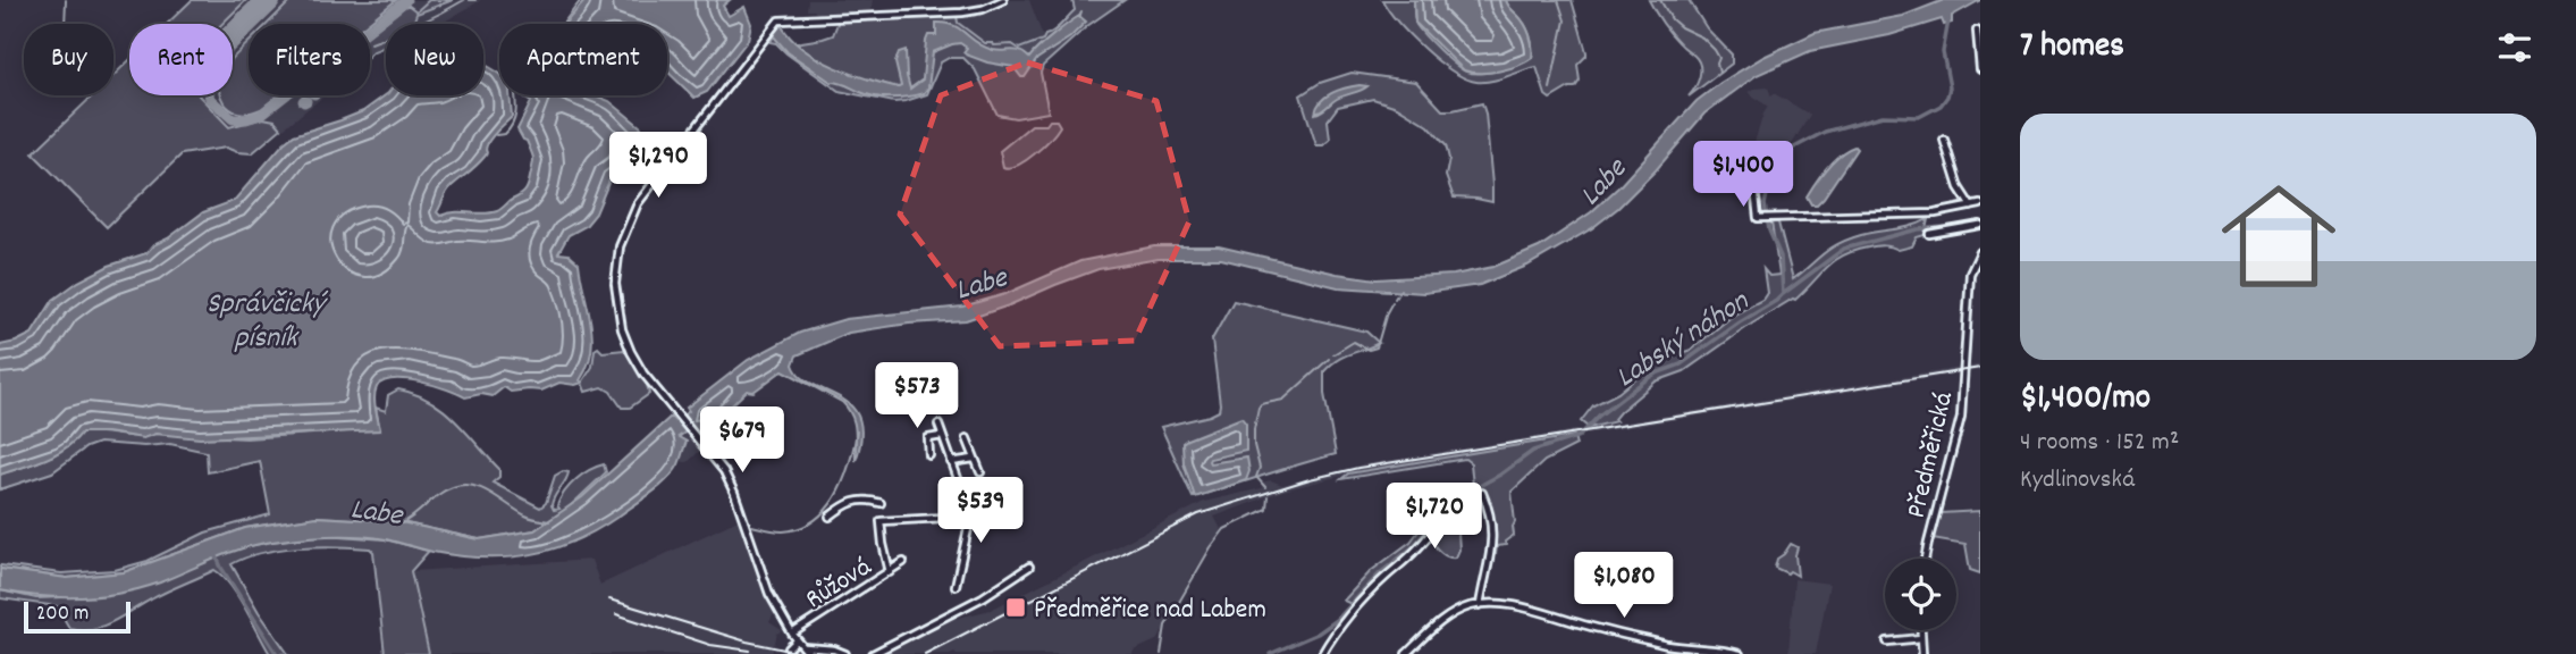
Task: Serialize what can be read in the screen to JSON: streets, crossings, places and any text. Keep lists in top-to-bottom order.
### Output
{
  "streets": {
    "street": ["Předměřická", "Růžová"]
  },
  "water": ["Labe", "Správčický písník", "Labský náhon"],
  "places": {
    "transit": ["Předměřice nad Labem"]
  },
  "scale_bar": "200 m",
  "page": {
    "heading": "7 homes",
    "chip": [
      "Buy",
      "Rent",
      "Filters",
      "New",
      "Apartment"
    ],
    "list": [
      {
        "name": "$1,400/mo",
        "note": "4 rooms · 152 m² · Kydlinovská"
      }
    ],
    "price": [
      "$1,290",
      "$1,400",
      "$573",
      "$679",
      "$539",
      "$1,720",
      "$1,080"
    ],
    "scale": "200 m"
  }
}
